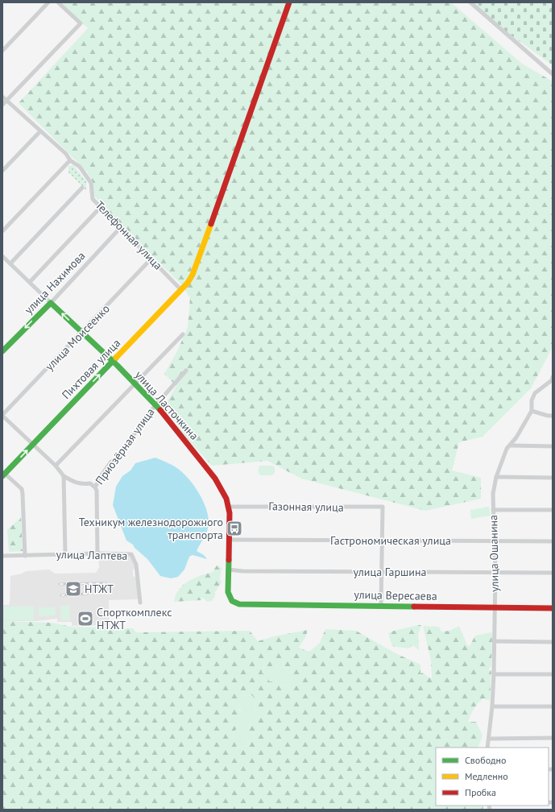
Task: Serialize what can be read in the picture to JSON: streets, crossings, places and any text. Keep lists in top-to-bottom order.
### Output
{
  "streets": {
    "street": [
      "Телефонная улица",
      "улица Нахимова",
      "улица Моисеенко",
      "Пихтовая улица",
      "улица Ласточкина",
      "Приозёрная улица",
      "Газонная улица",
      "Гастрономическая улица",
      "улица Ошанина",
      "улица Лаптева",
      "улица Гаршина",
      "улица Вересаева"
    ]
  },
  "crossings": [
    ["Телефонная улица", "улица Нахимова"],
    ["Телефонная улица", "улица Моисеенко"],
    ["Телефонная улица", "Пихтовая улица"],
    ["улица Нахимова", "улица Ласточкина"],
    ["улица Моисеенко", "улица Ласточкина"],
    ["Пихтовая улица", "улица Ласточкина"],
    ["улица Ласточкина", "Приозёрная улица"],
    ["улица Ласточкина", "Газонная улица"],
    ["улица Ласточкина", "Гастрономическая улица"],
    ["улица Ласточкина", "улица Гаршина"],
    ["улица Ласточкина", "улица Вересаева"],
    ["Приозёрная улица", "улица Лаптева"],
    ["Газонная улица", "Гастрономическая улица"],
    ["Гастрономическая улица", "улица Ошанина"],
    ["улица Ошанина", "улица Гаршина"],
    ["улица Ошанина", "улица Вересаева"]
  ],
  "one_way": ["улица Нахимова"],
  "places": {
    "bus stop": ["Техникум железнодорожного транспорта"],
    "school or university": ["НТЖТ"],
    "sports": ["Спорткомплекс НТЖТ"]
  },
  "legend": ["Свободно", "Медленно", "Пробка"]
}
